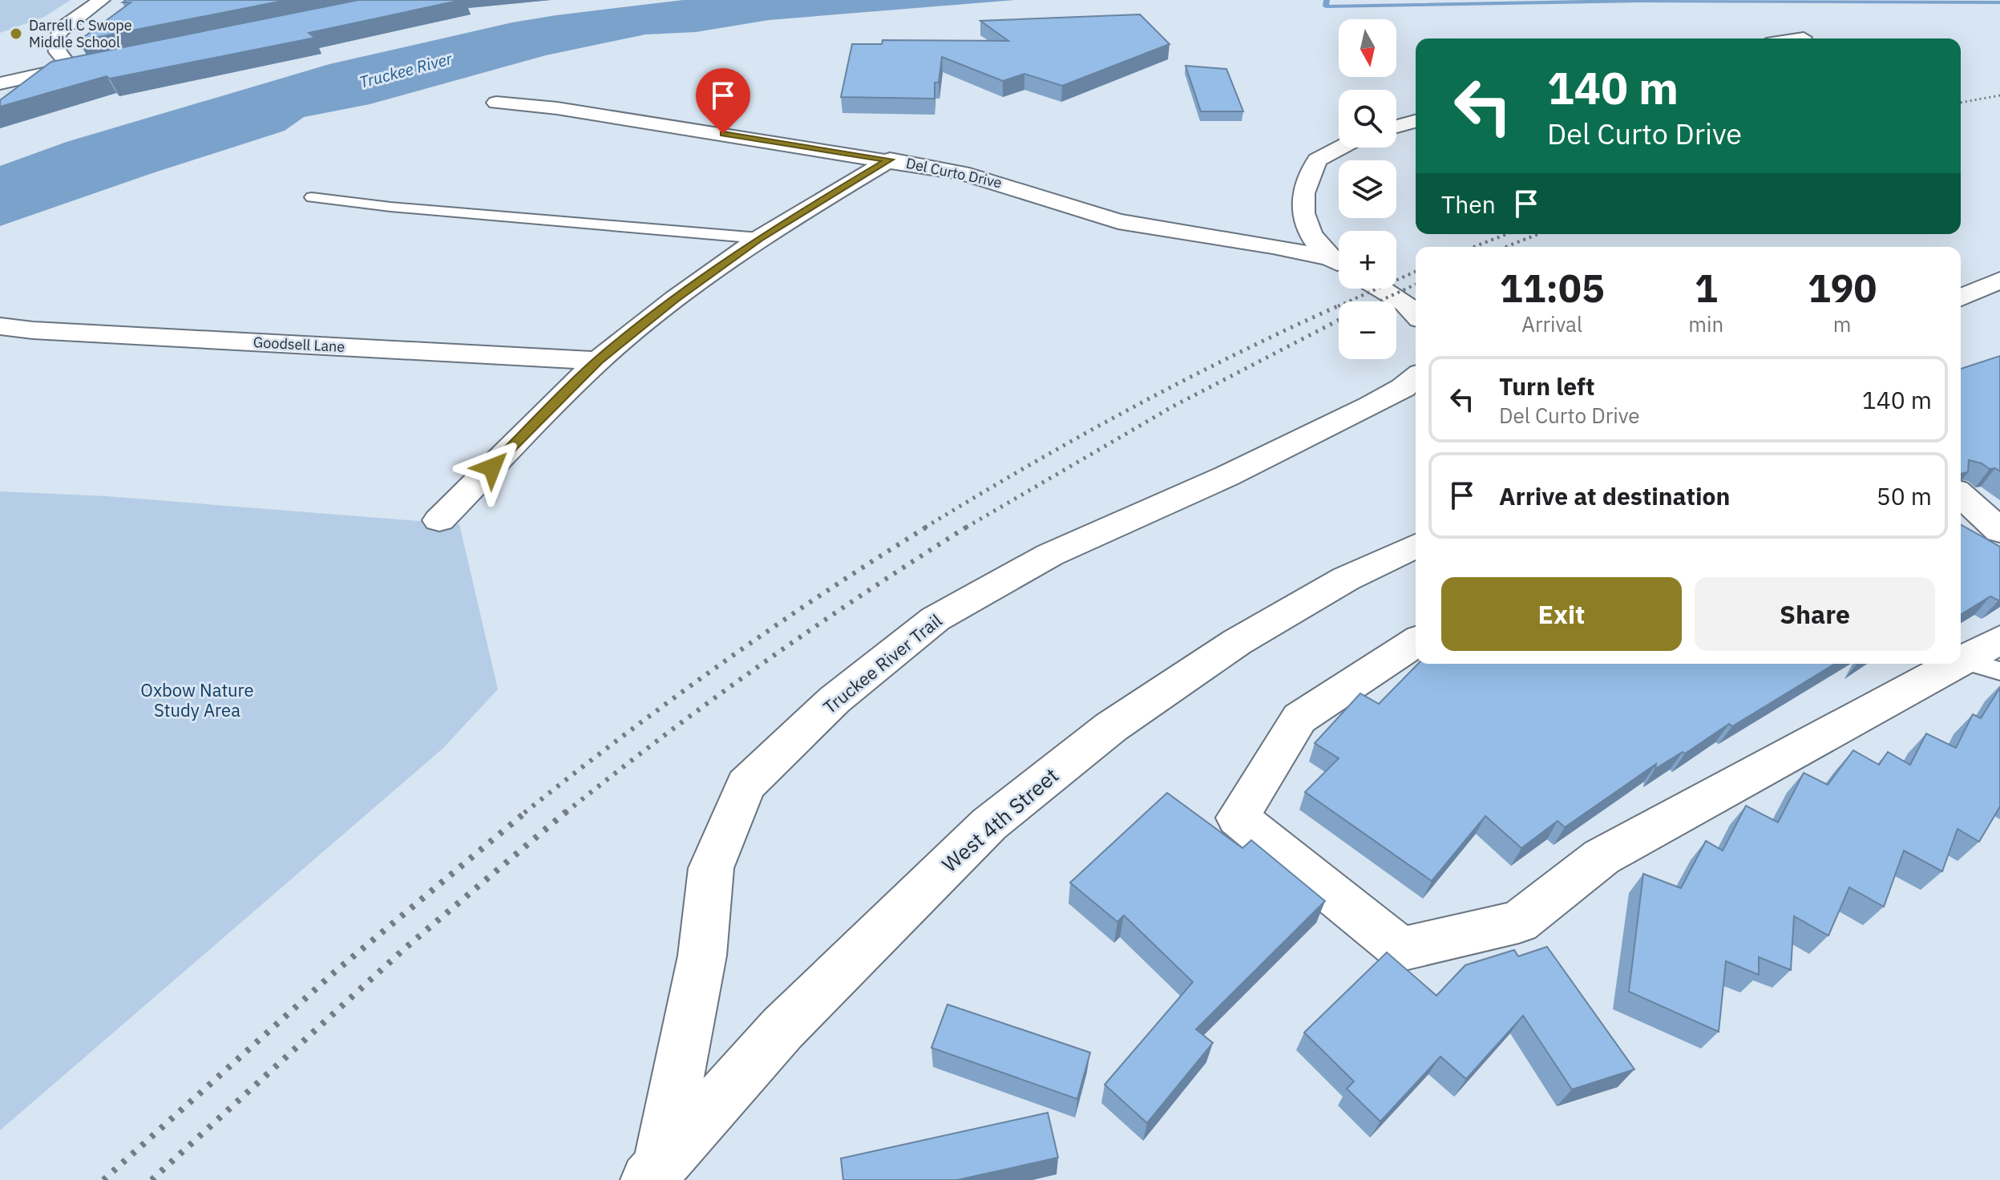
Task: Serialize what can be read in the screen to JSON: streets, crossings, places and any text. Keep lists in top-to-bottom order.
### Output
{
  "streets": {
    "street": [
      "Del Curto Drive",
      "Goodsell Lane",
      "Truckee River Trail",
      "West 4th Street"
    ]
  },
  "crossings": [
    ["Truckee River Trail", "West 4th Street"]
  ],
  "water": ["Truckee River"],
  "parks": ["Oxbow Nature Study Area"],
  "places": ["Darrell C Swope Middle School"],
  "north": "bottom",
  "page": {
    "map_buttons": ["+", "−"],
    "turn": ["140 m", "Del Curto Drive"],
    "then": "Then",
    "eta": [
      "11:05",
      "Arrival",
      "1",
      "min",
      "190",
      "m"
    ],
    "list": [
      {
        "name": "Turn left",
        "note": "Del Curto Drive",
        "value": "140 m"
      },
      {
        "name": "Arrive at destination",
        "value": "50 m"
      }
    ],
    "buttons": ["Exit", "Share"]
  }
}
